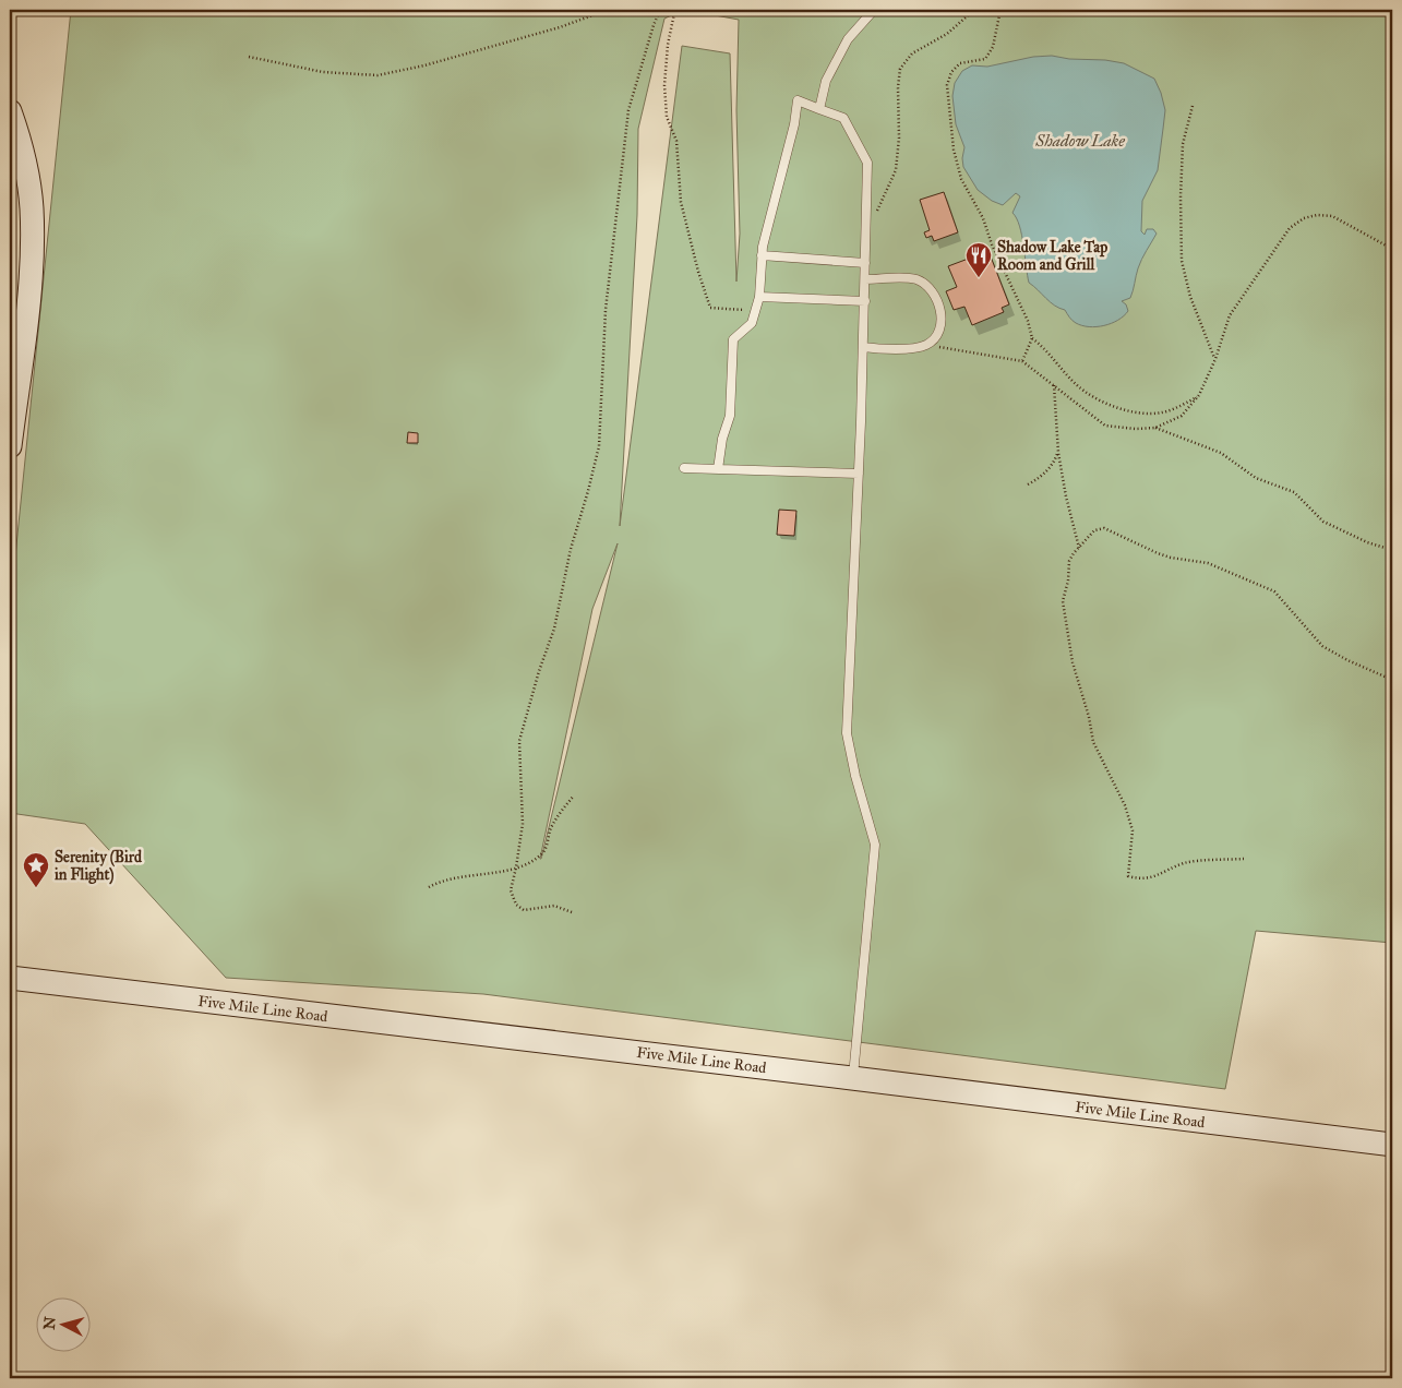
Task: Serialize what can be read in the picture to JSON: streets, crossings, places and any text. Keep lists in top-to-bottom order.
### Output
{
  "streets": {
    "main road": ["Five Mile Line Road"]
  },
  "water": ["Shadow Lake"],
  "places": {
    "restaurant": ["Shadow Lake Tap Room and Grill"],
    "place": ["Serenity (Bird in Flight)"]
  },
  "north": "left"
}
